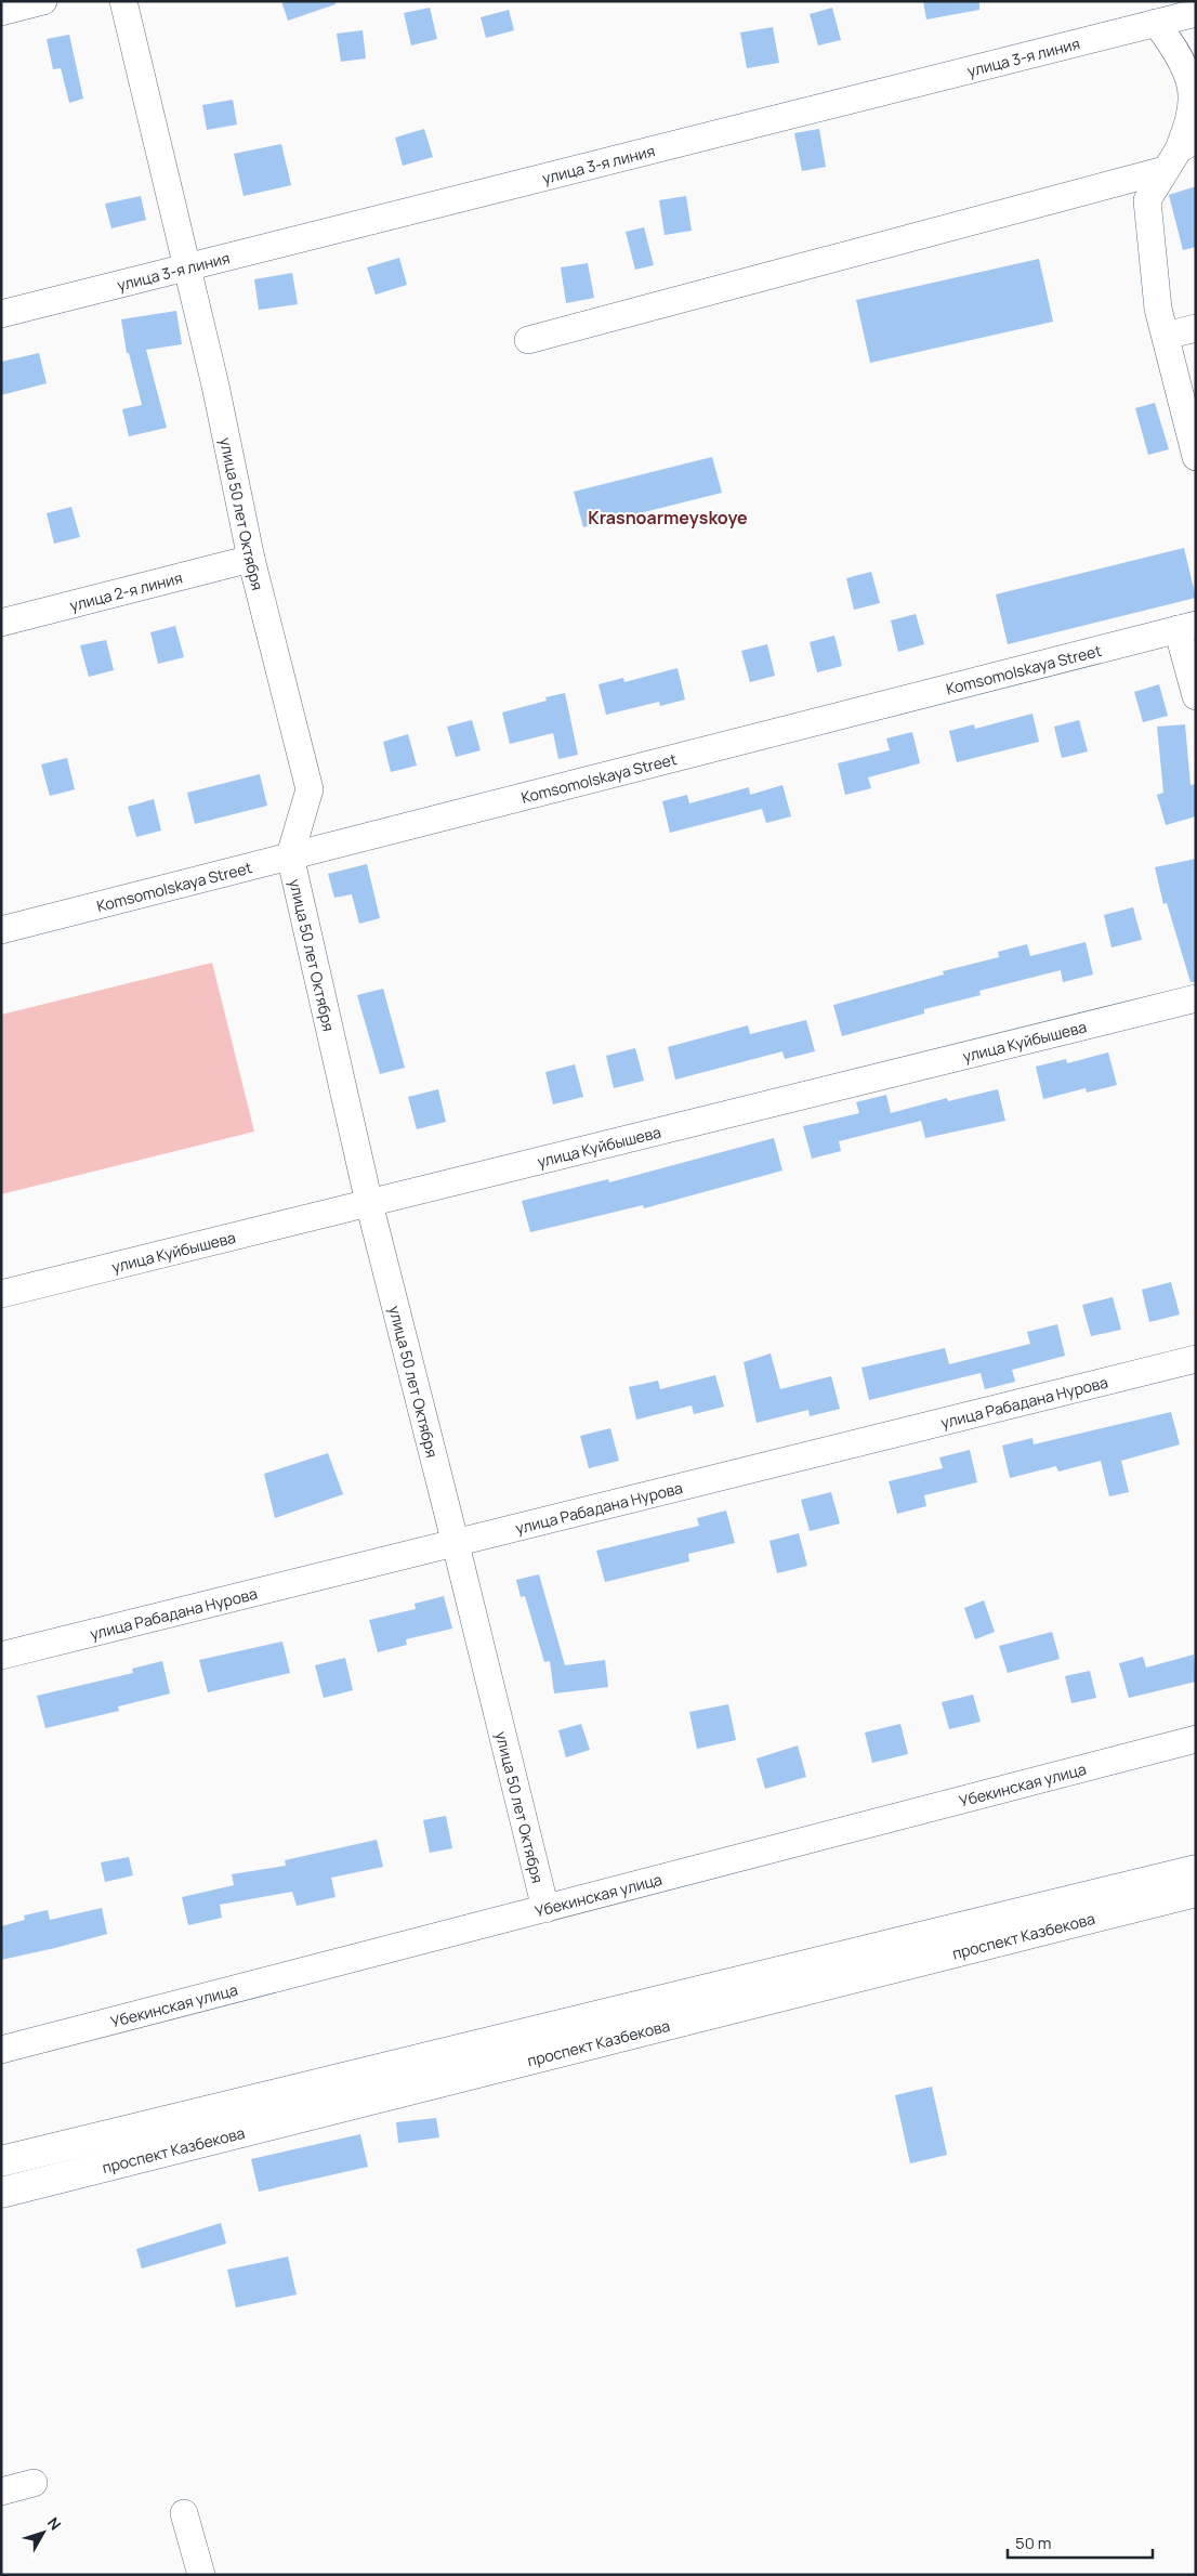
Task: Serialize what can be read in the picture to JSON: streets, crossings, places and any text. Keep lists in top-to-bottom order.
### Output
{
  "streets": {
    "highway": ["проспект Казбекова"],
    "street": [
      "улица 3-я линия",
      "улица 50 лет Октября",
      "улица 2-я линия",
      "Komsomolskaya Street",
      "улица Куйбышева",
      "улица Рабадана Нурова",
      "Убекинская улица"
    ]
  },
  "crossings": [
    ["улица 3-я линия", "улица 50 лет Октября"],
    ["улица 50 лет Октября", "улица 2-я линия"],
    ["улица 50 лет Октября", "Komsomolskaya Street"],
    ["улица 50 лет Октября", "улица Куйбышева"],
    ["улица 50 лет Октября", "улица Рабадана Нурова"],
    ["улица 50 лет Октября", "Убекинская улица"]
  ],
  "districts": ["Krasnoarmeyskoye"],
  "scale_bar": "50 m",
  "north": "top right"
}
